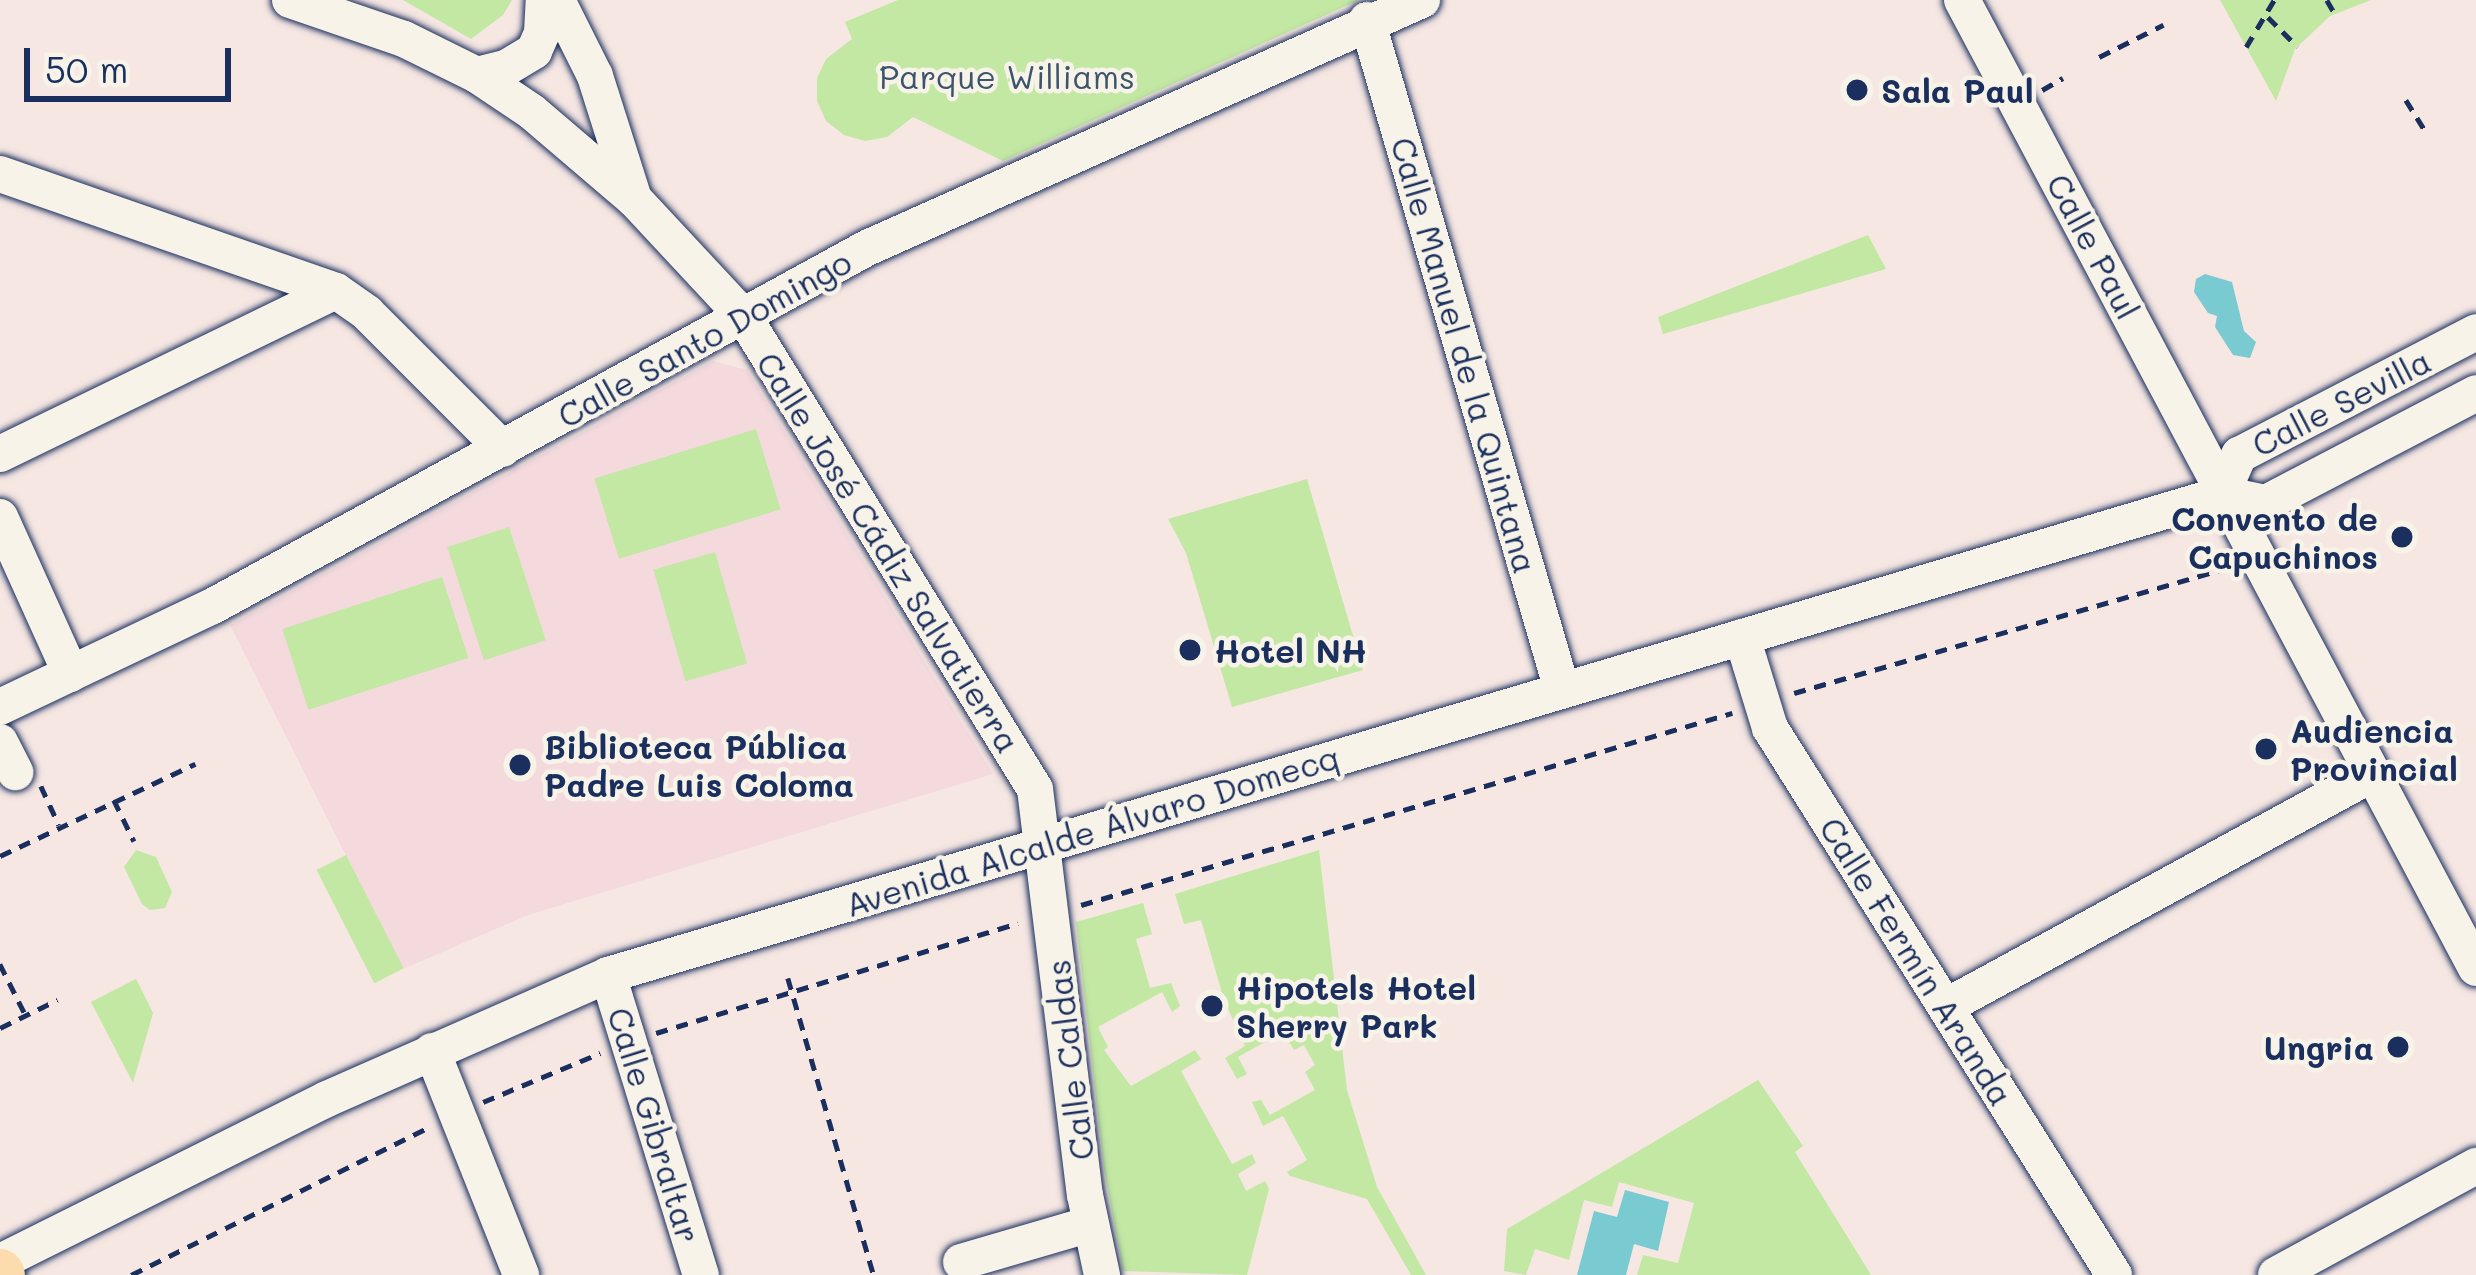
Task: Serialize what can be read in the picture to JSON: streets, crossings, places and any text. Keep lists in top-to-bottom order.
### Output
{
  "streets": {
    "street": [
      "Calle Paul",
      "Calle Santo Domingo",
      "Calle Manuel de la Quintana",
      "Calle Sevilla",
      "Calle José Cádiz Salvatierra",
      "Avenida Alcalde Álvaro Domecq",
      "Calle Fermín Aranda",
      "Calle Caldas",
      "Calle Gibraltar"
    ]
  },
  "crossings": [
    ["Calle Paul", "Calle Sevilla"],
    ["Calle Paul", "Avenida Alcalde Álvaro Domecq"],
    ["Calle Santo Domingo", "Calle Manuel de la Quintana"],
    ["Calle Santo Domingo", "Calle José Cádiz Salvatierra"],
    ["Calle Manuel de la Quintana", "Avenida Alcalde Álvaro Domecq"],
    ["Calle Sevilla", "Avenida Alcalde Álvaro Domecq"],
    ["Calle José Cádiz Salvatierra", "Avenida Alcalde Álvaro Domecq"],
    ["Calle José Cádiz Salvatierra", "Calle Caldas"],
    ["Avenida Alcalde Álvaro Domecq", "Calle Fermín Aranda"],
    ["Avenida Alcalde Álvaro Domecq", "Calle Caldas"],
    ["Avenida Alcalde Álvaro Domecq", "Calle Gibraltar"]
  ],
  "parks": ["Parque Williams"],
  "places": [
    "Sala Paul",
    "Convento de Capuchinos",
    "Hotel NH",
    "Audiencia Provincial",
    "Biblioteca Pública Padre Luis Coloma",
    "Hipotels Hotel Sherry Park",
    "Ungria"
  ],
  "scale_bar": "50 m"
}
